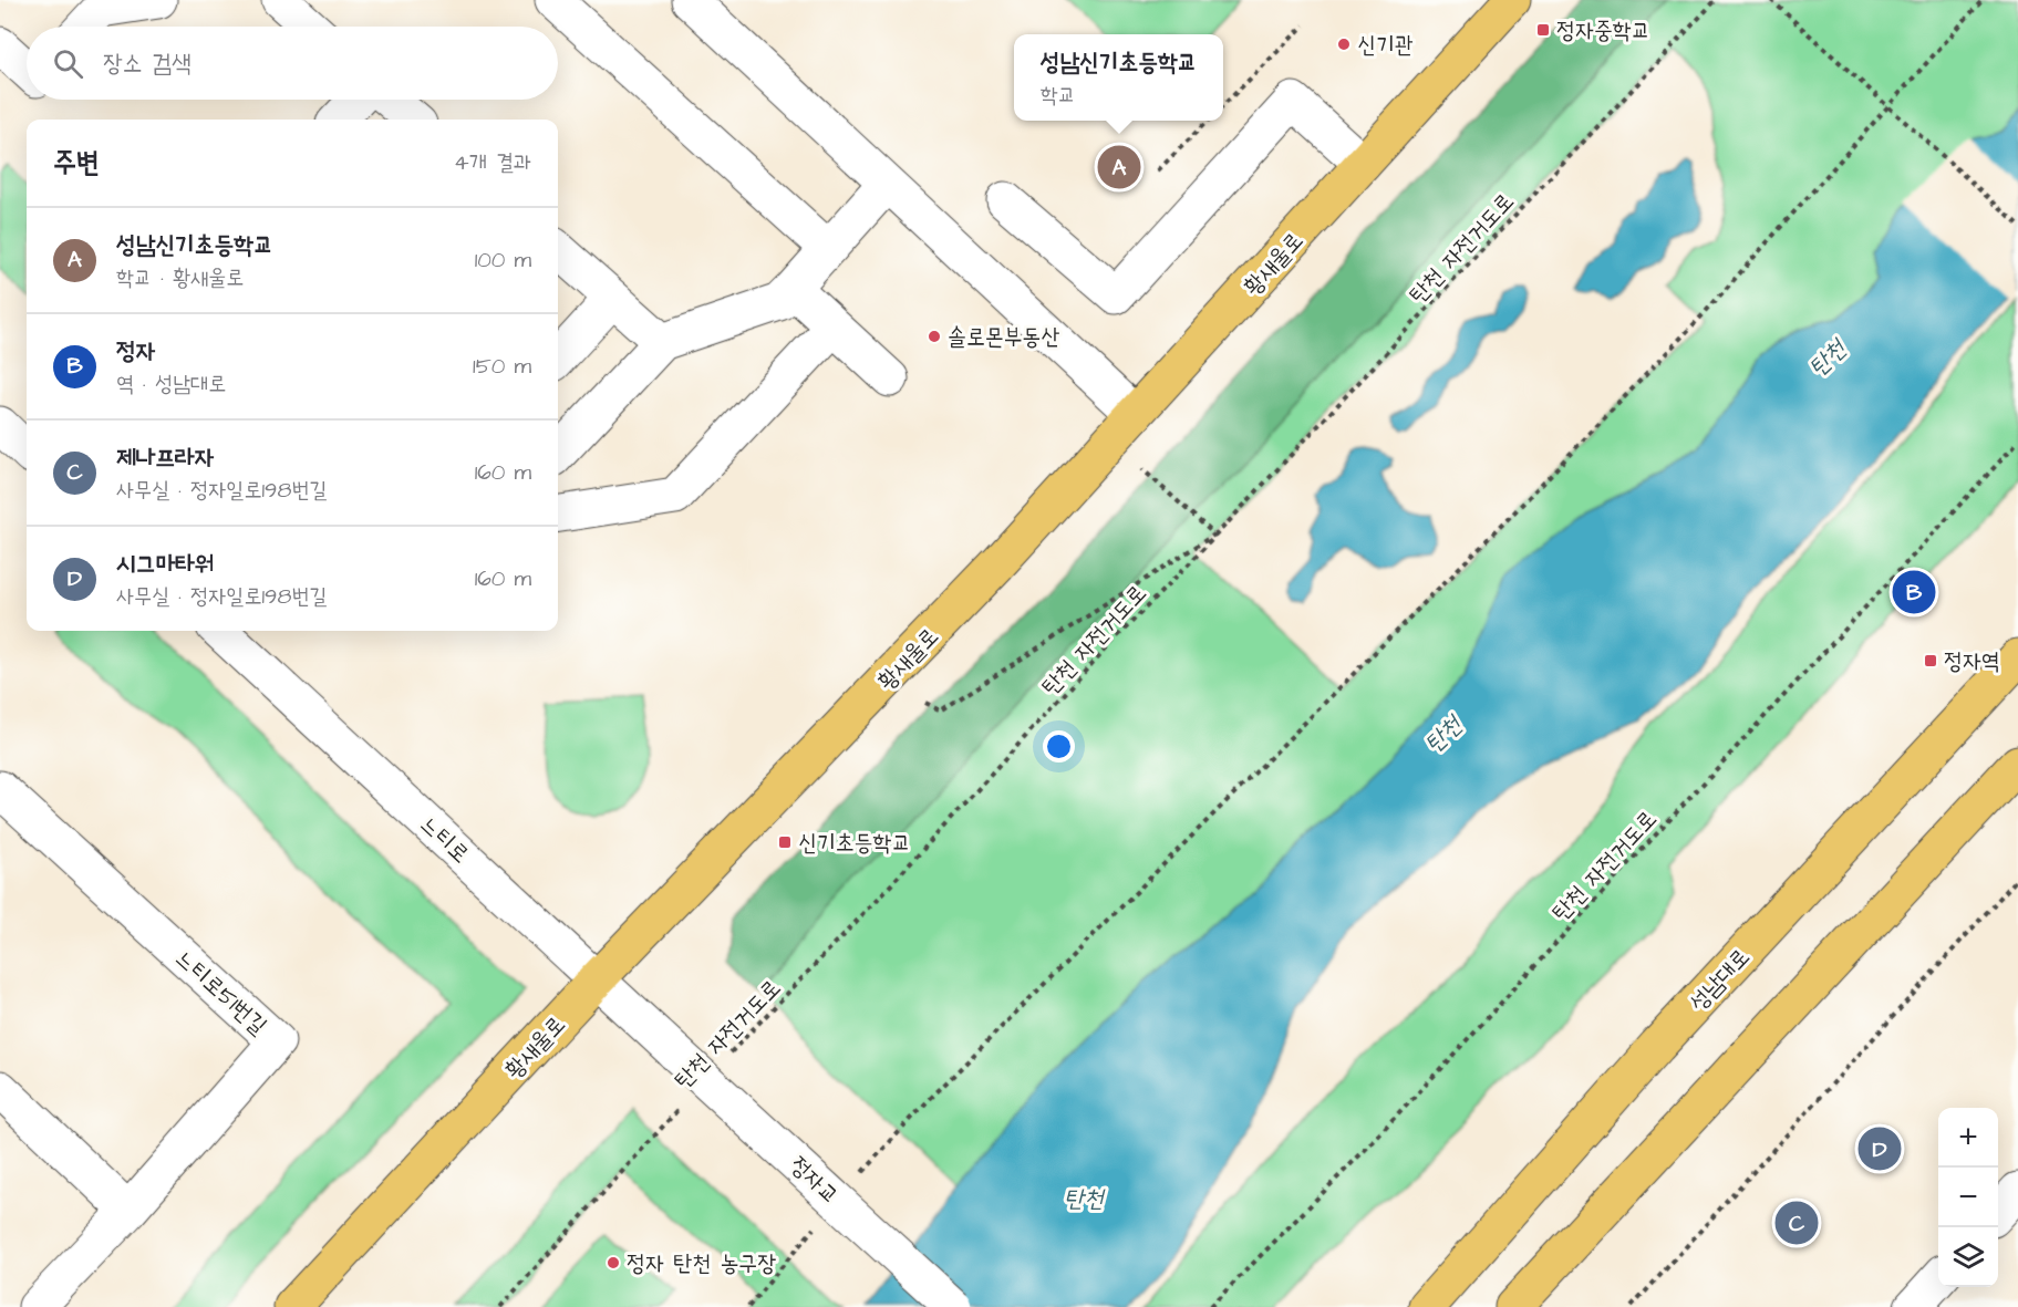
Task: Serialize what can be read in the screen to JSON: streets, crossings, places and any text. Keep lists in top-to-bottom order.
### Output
{
  "streets": {
    "main road": ["황새울로", "성남대로"],
    "street": ["느티로", "느티로51번길", "정자교"],
    "path": ["탄천 자전거도로"]
  },
  "crossings": [
    ["황새울로", "느티로"],
    ["느티로", "정자교"]
  ],
  "water": ["탄천"],
  "places": {
    "transit": ["정자중학교", "정자역", "신기초등학교"],
    "other": ["신기관", "솔로몬부동산", "정자 탄천 농구장"]
  },
  "page": {
    "search": "장소 검색",
    "popup": ["성남신기초등학교", "학교"],
    "heading": ["주변", "4개 결과"],
    "pins": [
      "A",
      "B",
      "D",
      "C"
    ],
    "list": [
      {
        "mark": "A",
        "name": "성남신기초등학교",
        "note": "학교 · 황새울로",
        "value": "100 m"
      },
      {
        "mark": "B",
        "name": "정자",
        "note": "역 · 성남대로",
        "value": "150 m"
      },
      {
        "mark": "C",
        "name": "제나프라자",
        "note": "사무실 · 정자일로198번길",
        "value": "160 m"
      },
      {
        "mark": "D",
        "name": "시그마타워",
        "note": "사무실 · 정자일로198번길",
        "value": "160 m"
      }
    ],
    "map_buttons": ["+", "−"]
  }
}
